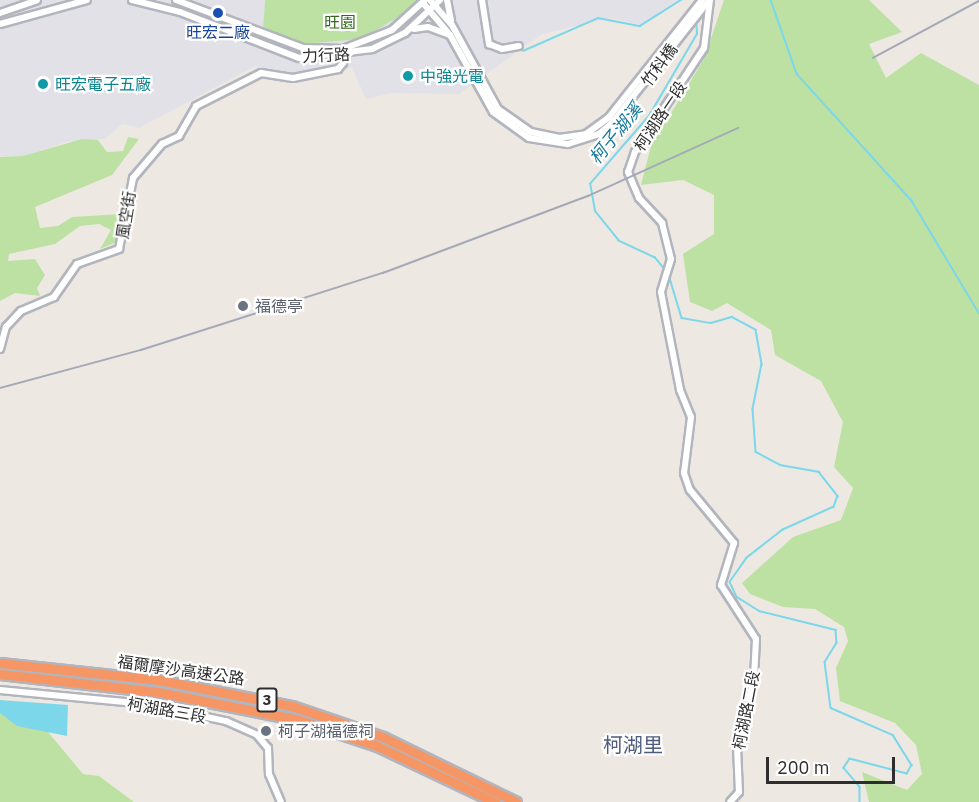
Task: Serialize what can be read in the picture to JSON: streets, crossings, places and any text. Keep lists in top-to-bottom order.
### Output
{
  "streets": {
    "highway": ["福爾摩沙高速公路", "3"],
    "street": [
      "力行路",
      "竹科橋",
      "柯湖路一段",
      "風空街",
      "柯湖路三段",
      "柯湖路二段"
    ]
  },
  "crossings": [
    ["力行路", "竹科橋"],
    ["力行路", "風空街"],
    ["竹科橋", "柯湖路一段"],
    ["柯湖路一段", "柯湖路二段"]
  ],
  "districts": ["柯湖里"],
  "water": ["柯子湖溪"],
  "parks": ["旺園"],
  "places": [
    "旺宏二廠",
    "中強光電",
    "旺宏電子五廠",
    "福德亭",
    "柯子湖福德祠"
  ],
  "scale_bar": "200 m"
}
